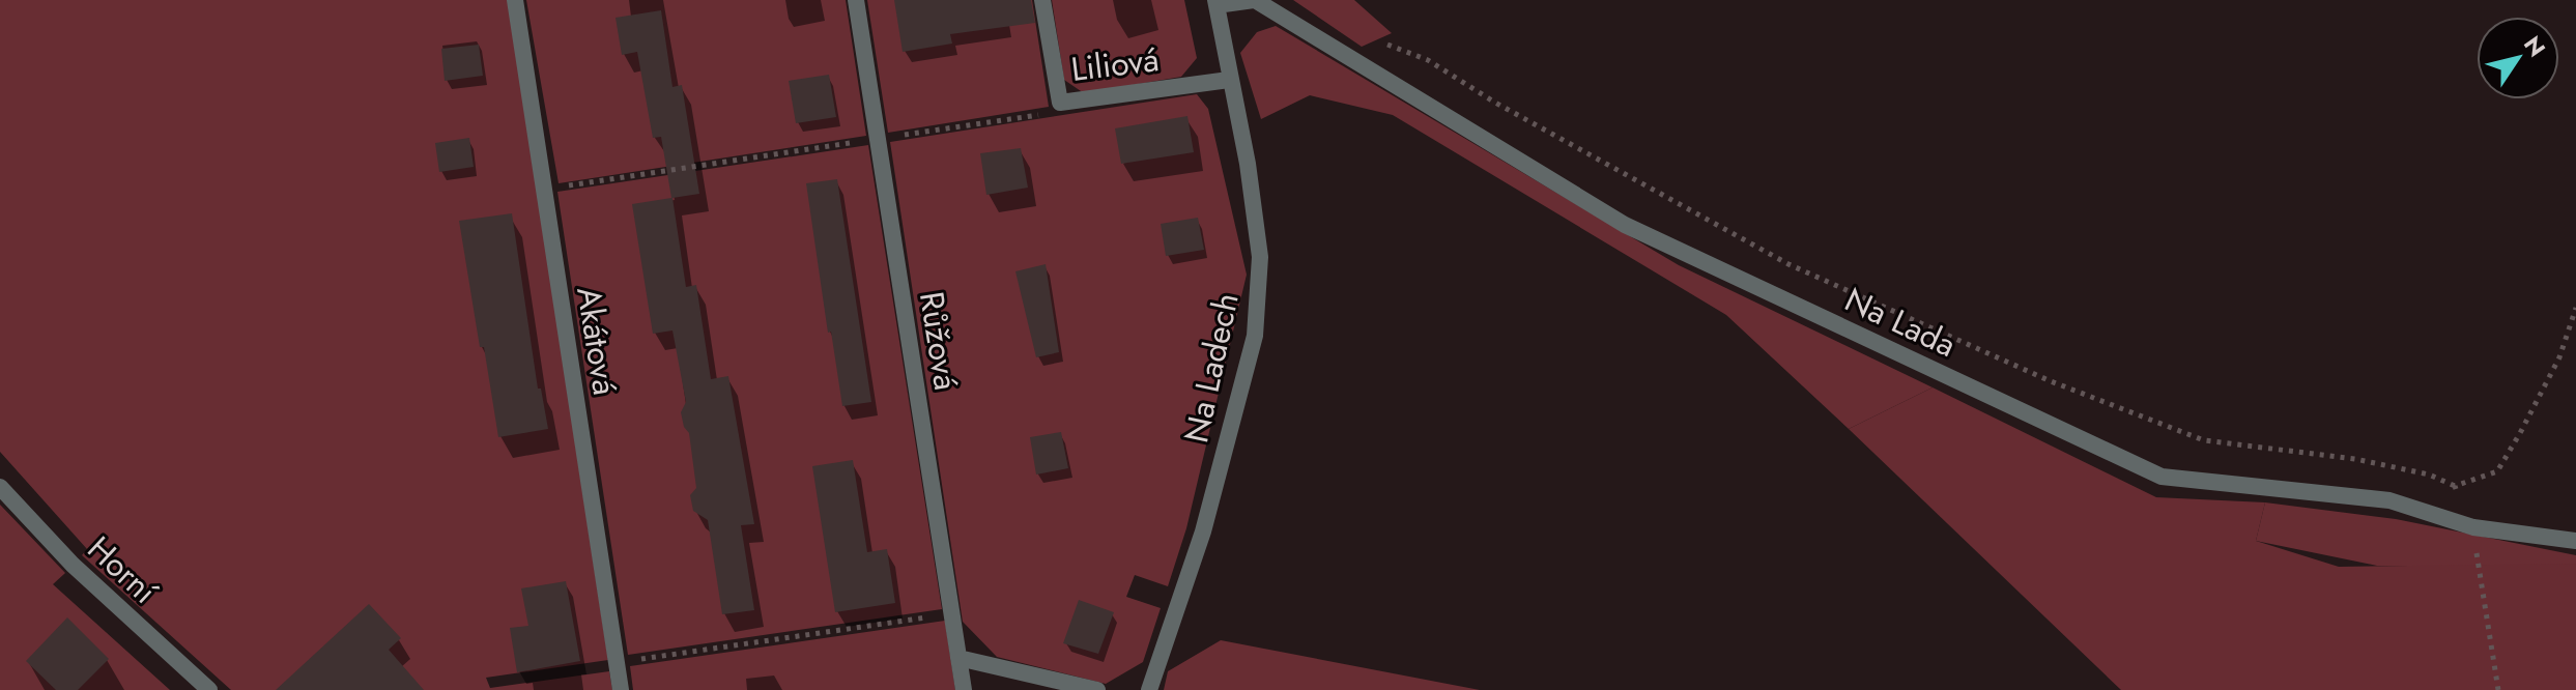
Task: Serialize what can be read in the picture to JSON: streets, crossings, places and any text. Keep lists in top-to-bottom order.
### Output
{
  "streets": {
    "street": [
      "Liliová",
      "Na Lada",
      "Akátová",
      "Růžová",
      "Na Ladech",
      "Horní"
    ]
  },
  "crossings": [
    ["Liliová", "Na Ladech"],
    ["Na Lada", "Na Ladech"]
  ],
  "north": "top right"
}
